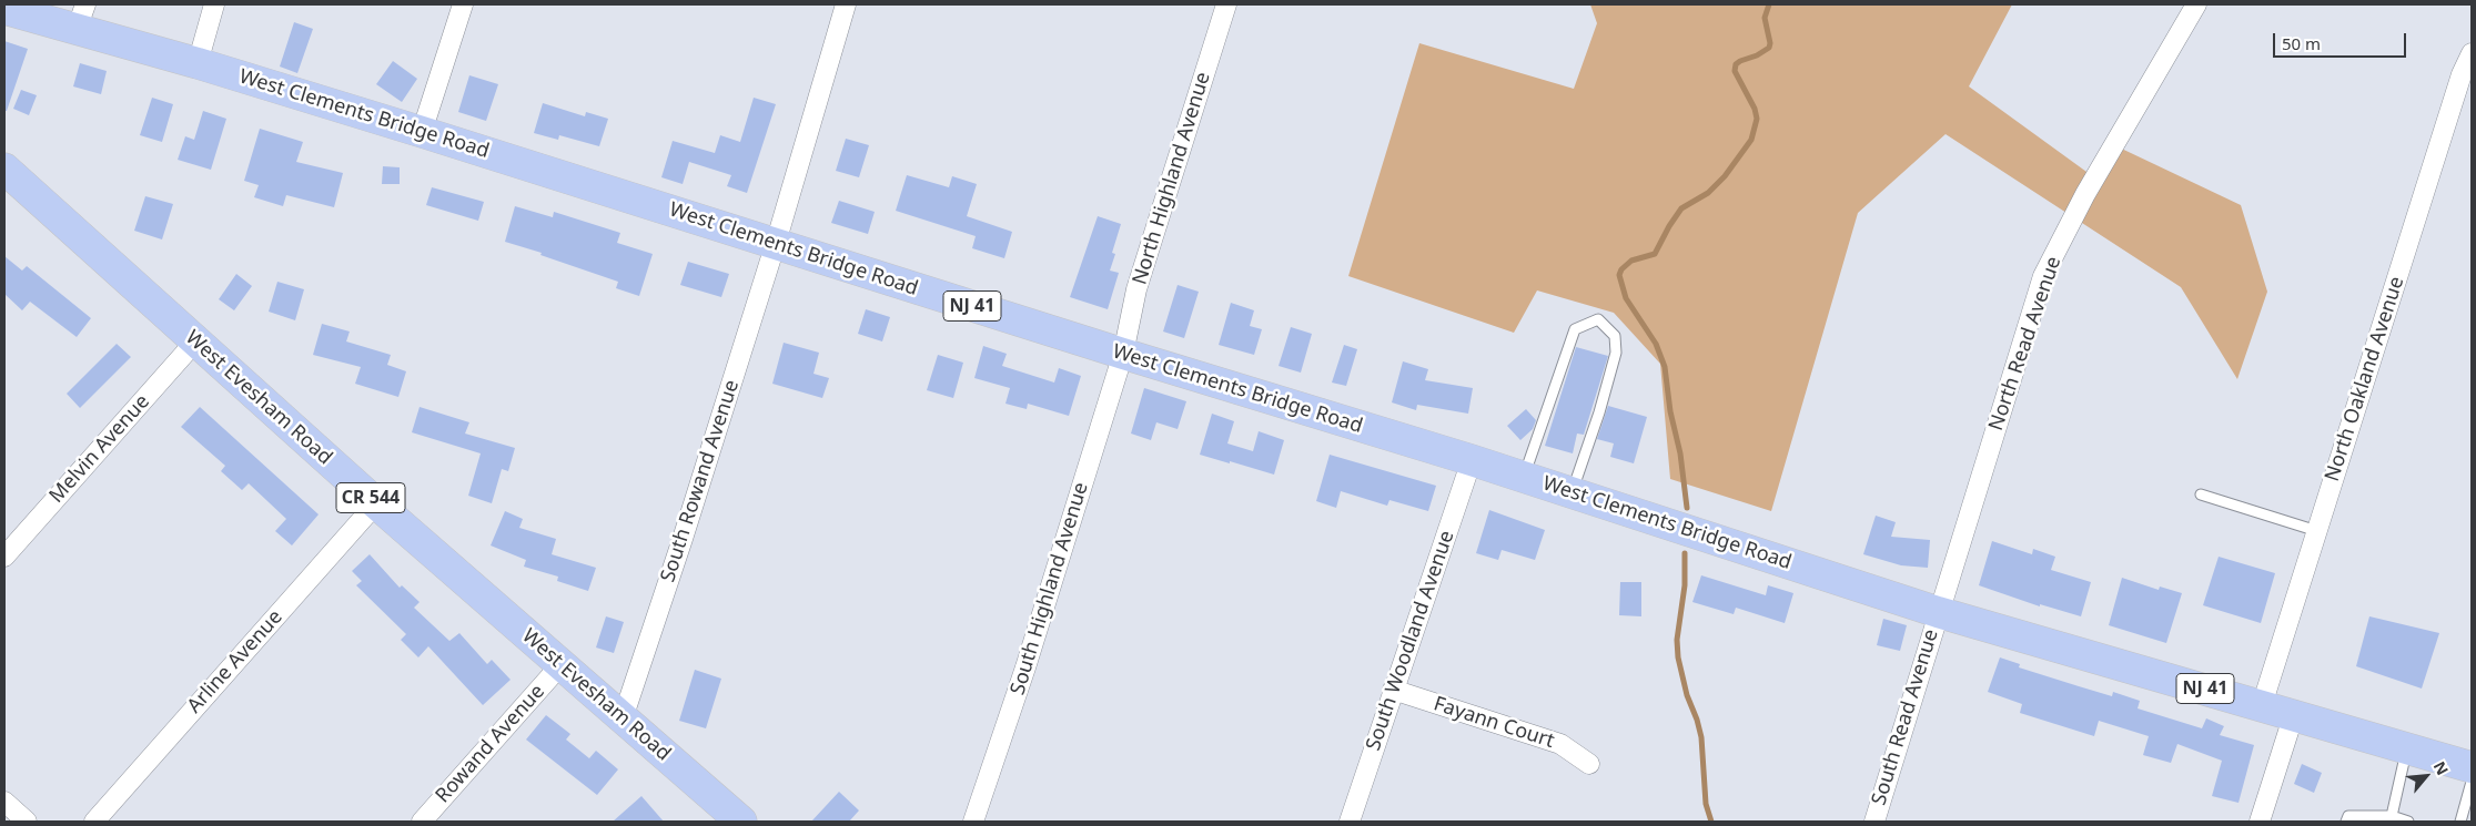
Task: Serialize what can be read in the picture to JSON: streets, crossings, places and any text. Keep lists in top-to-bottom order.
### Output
{
  "streets": {
    "main road": [
      "West Clements Bridge Road",
      "NJ 41",
      "West Evesham Road",
      "CR 544"
    ],
    "street": [
      "North Highland Avenue",
      "North Read Avenue",
      "North Oakland Avenue",
      "Melvin Avenue",
      "South Rowand Avenue",
      "South Highland Avenue",
      "South Woodland Avenue",
      "Arline Avenue",
      "South Read Avenue",
      "Fayann Court",
      "Rowand Avenue"
    ]
  },
  "crossings": [
    ["West Clements Bridge Road", "North Highland Avenue"],
    ["West Clements Bridge Road", "North Read Avenue"],
    ["West Clements Bridge Road", "North Oakland Avenue"],
    ["West Clements Bridge Road", "South Rowand Avenue"],
    ["West Clements Bridge Road", "South Highland Avenue"],
    ["West Clements Bridge Road", "South Woodland Avenue"],
    ["West Clements Bridge Road", "South Read Avenue"],
    ["North Highland Avenue", "South Highland Avenue"],
    ["North Read Avenue", "South Read Avenue"],
    ["West Evesham Road", "Melvin Avenue"],
    ["West Evesham Road", "South Rowand Avenue"],
    ["West Evesham Road", "Arline Avenue"],
    ["West Evesham Road", "Rowand Avenue"],
    ["South Woodland Avenue", "Fayann Court"]
  ],
  "scale_bar": "50 m",
  "north": "top right"
}
